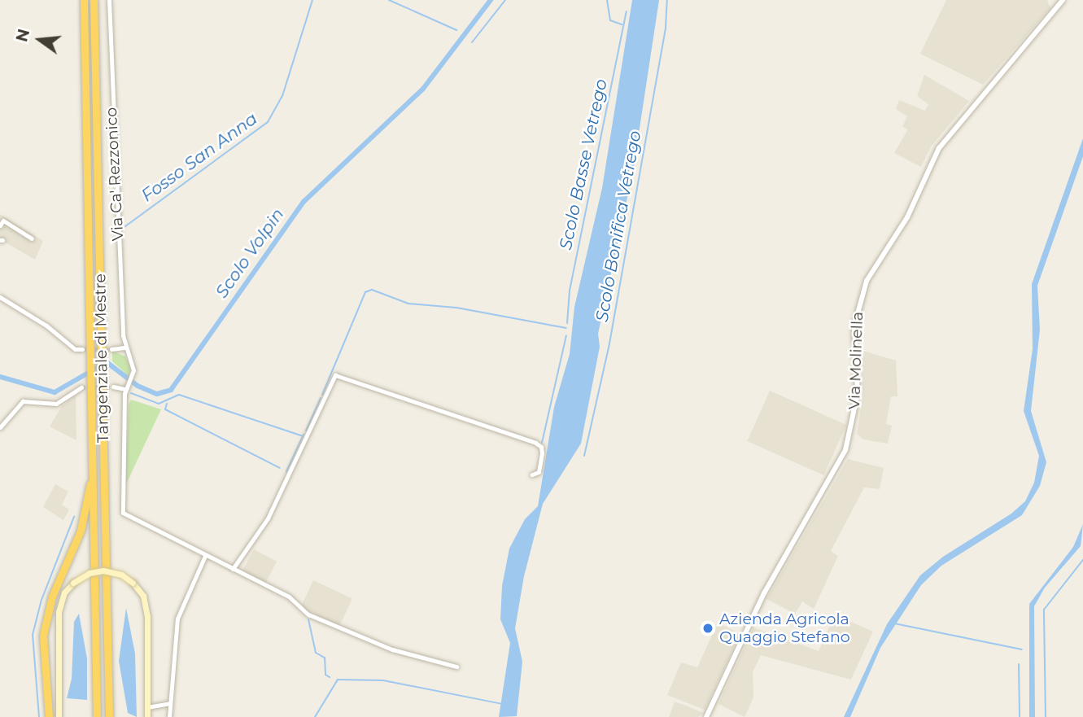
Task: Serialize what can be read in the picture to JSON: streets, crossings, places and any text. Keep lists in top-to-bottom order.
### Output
{
  "streets": {
    "highway": ["Tangenziale di Mestre"],
    "street": ["Via Ca' Rezzonico", "Via Molinella"]
  },
  "water": [
    "Fosso San Anna",
    "Scolo Basse Vetrego",
    "Scolo Bonifica Vetrego",
    "Scolo Volpin"
  ],
  "places": ["Azienda Agricola Quaggio Stefano"],
  "north": "left"
}
